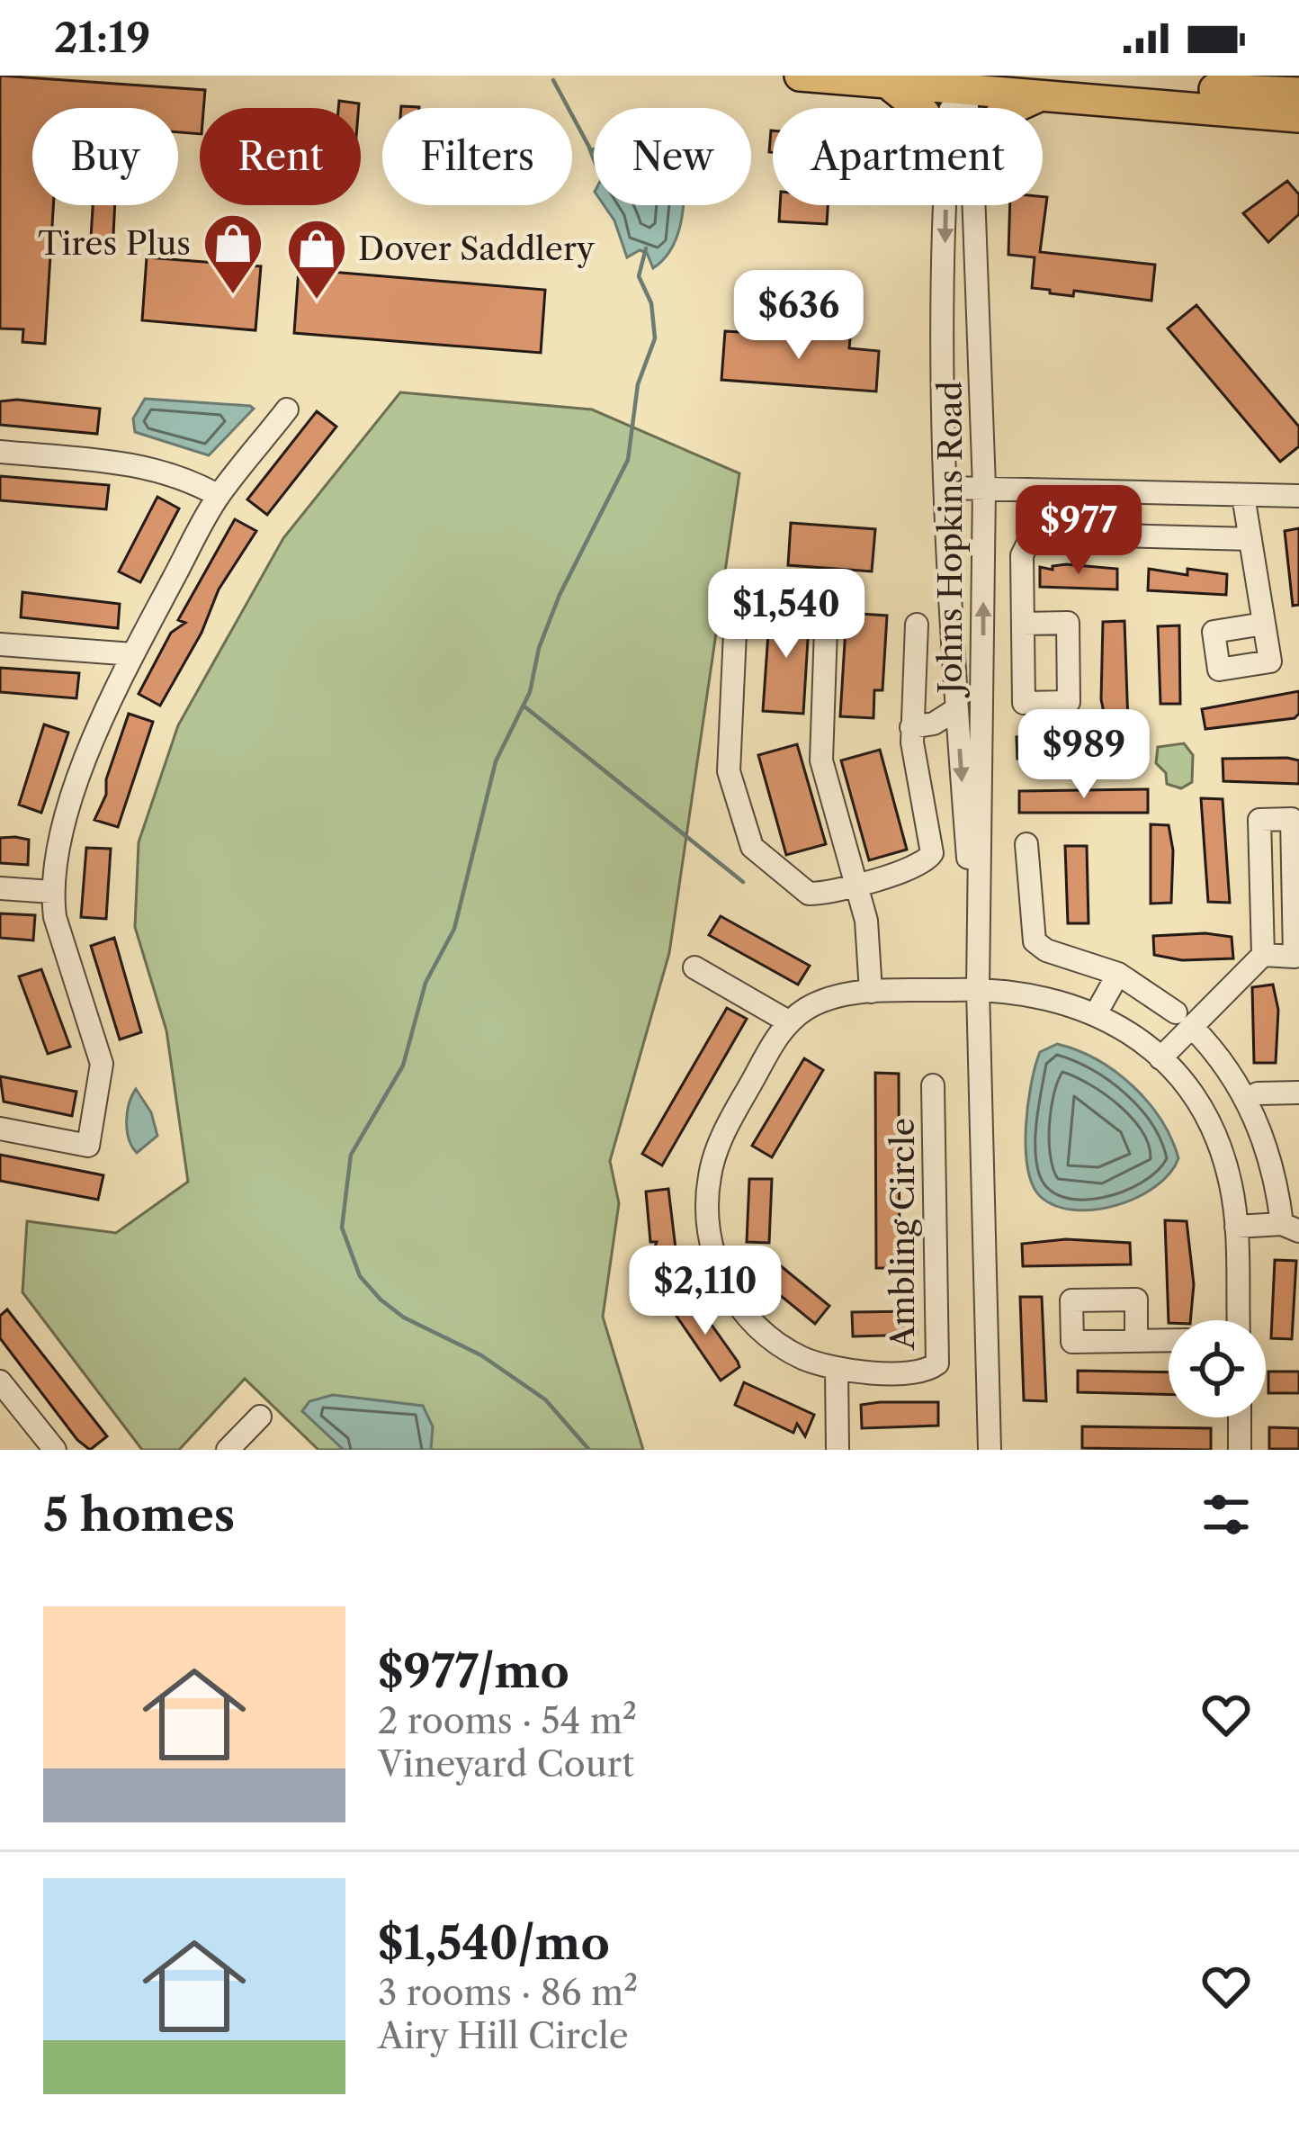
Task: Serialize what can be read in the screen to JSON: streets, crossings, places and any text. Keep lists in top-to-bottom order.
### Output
{
  "streets": {
    "street": ["Johns Hopkins Road", "Ambling Circle"]
  },
  "places": {
    "shop": ["Tires Plus", "Dover Saddlery"]
  },
  "page": {
    "status": "21:19",
    "chip": [
      "Buy",
      "Rent",
      "Filters",
      "New",
      "Apartment"
    ],
    "price": [
      "$636",
      "$977",
      "$1,540",
      "$989",
      "$2,110"
    ],
    "heading": "5 homes",
    "list": [
      {
        "name": "$977/mo",
        "note": "2 rooms · 54 m² · Vineyard Court"
      },
      {
        "name": "$1,540/mo",
        "note": "3 rooms · 86 m² · Airy Hill Circle"
      }
    ]
  }
}
